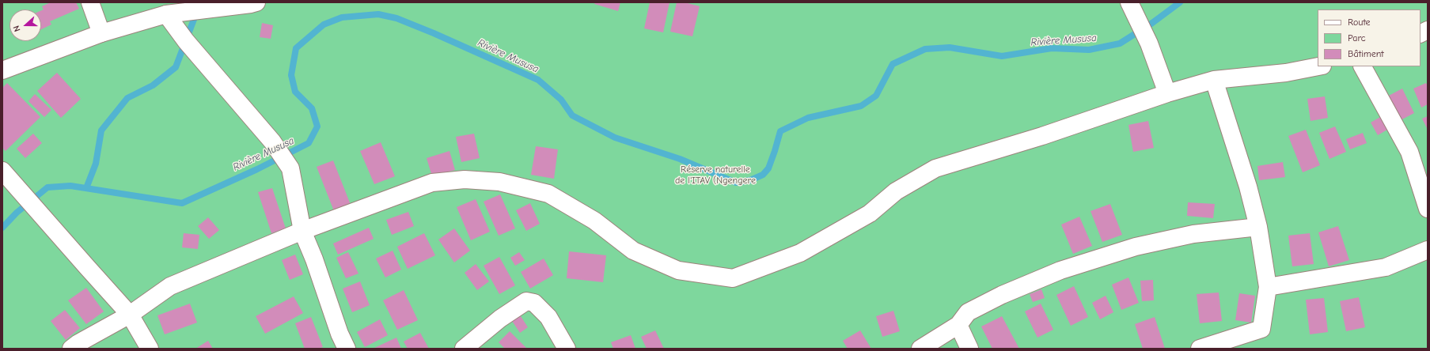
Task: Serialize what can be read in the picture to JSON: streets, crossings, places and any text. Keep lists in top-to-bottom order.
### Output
{
  "water": ["Rivière Mususa"],
  "parks": ["Réserve naturelle de l'ITAV (Ngengere"],
  "legend": ["Route", "Parc", "Bâtiment"],
  "north": "left"
}
